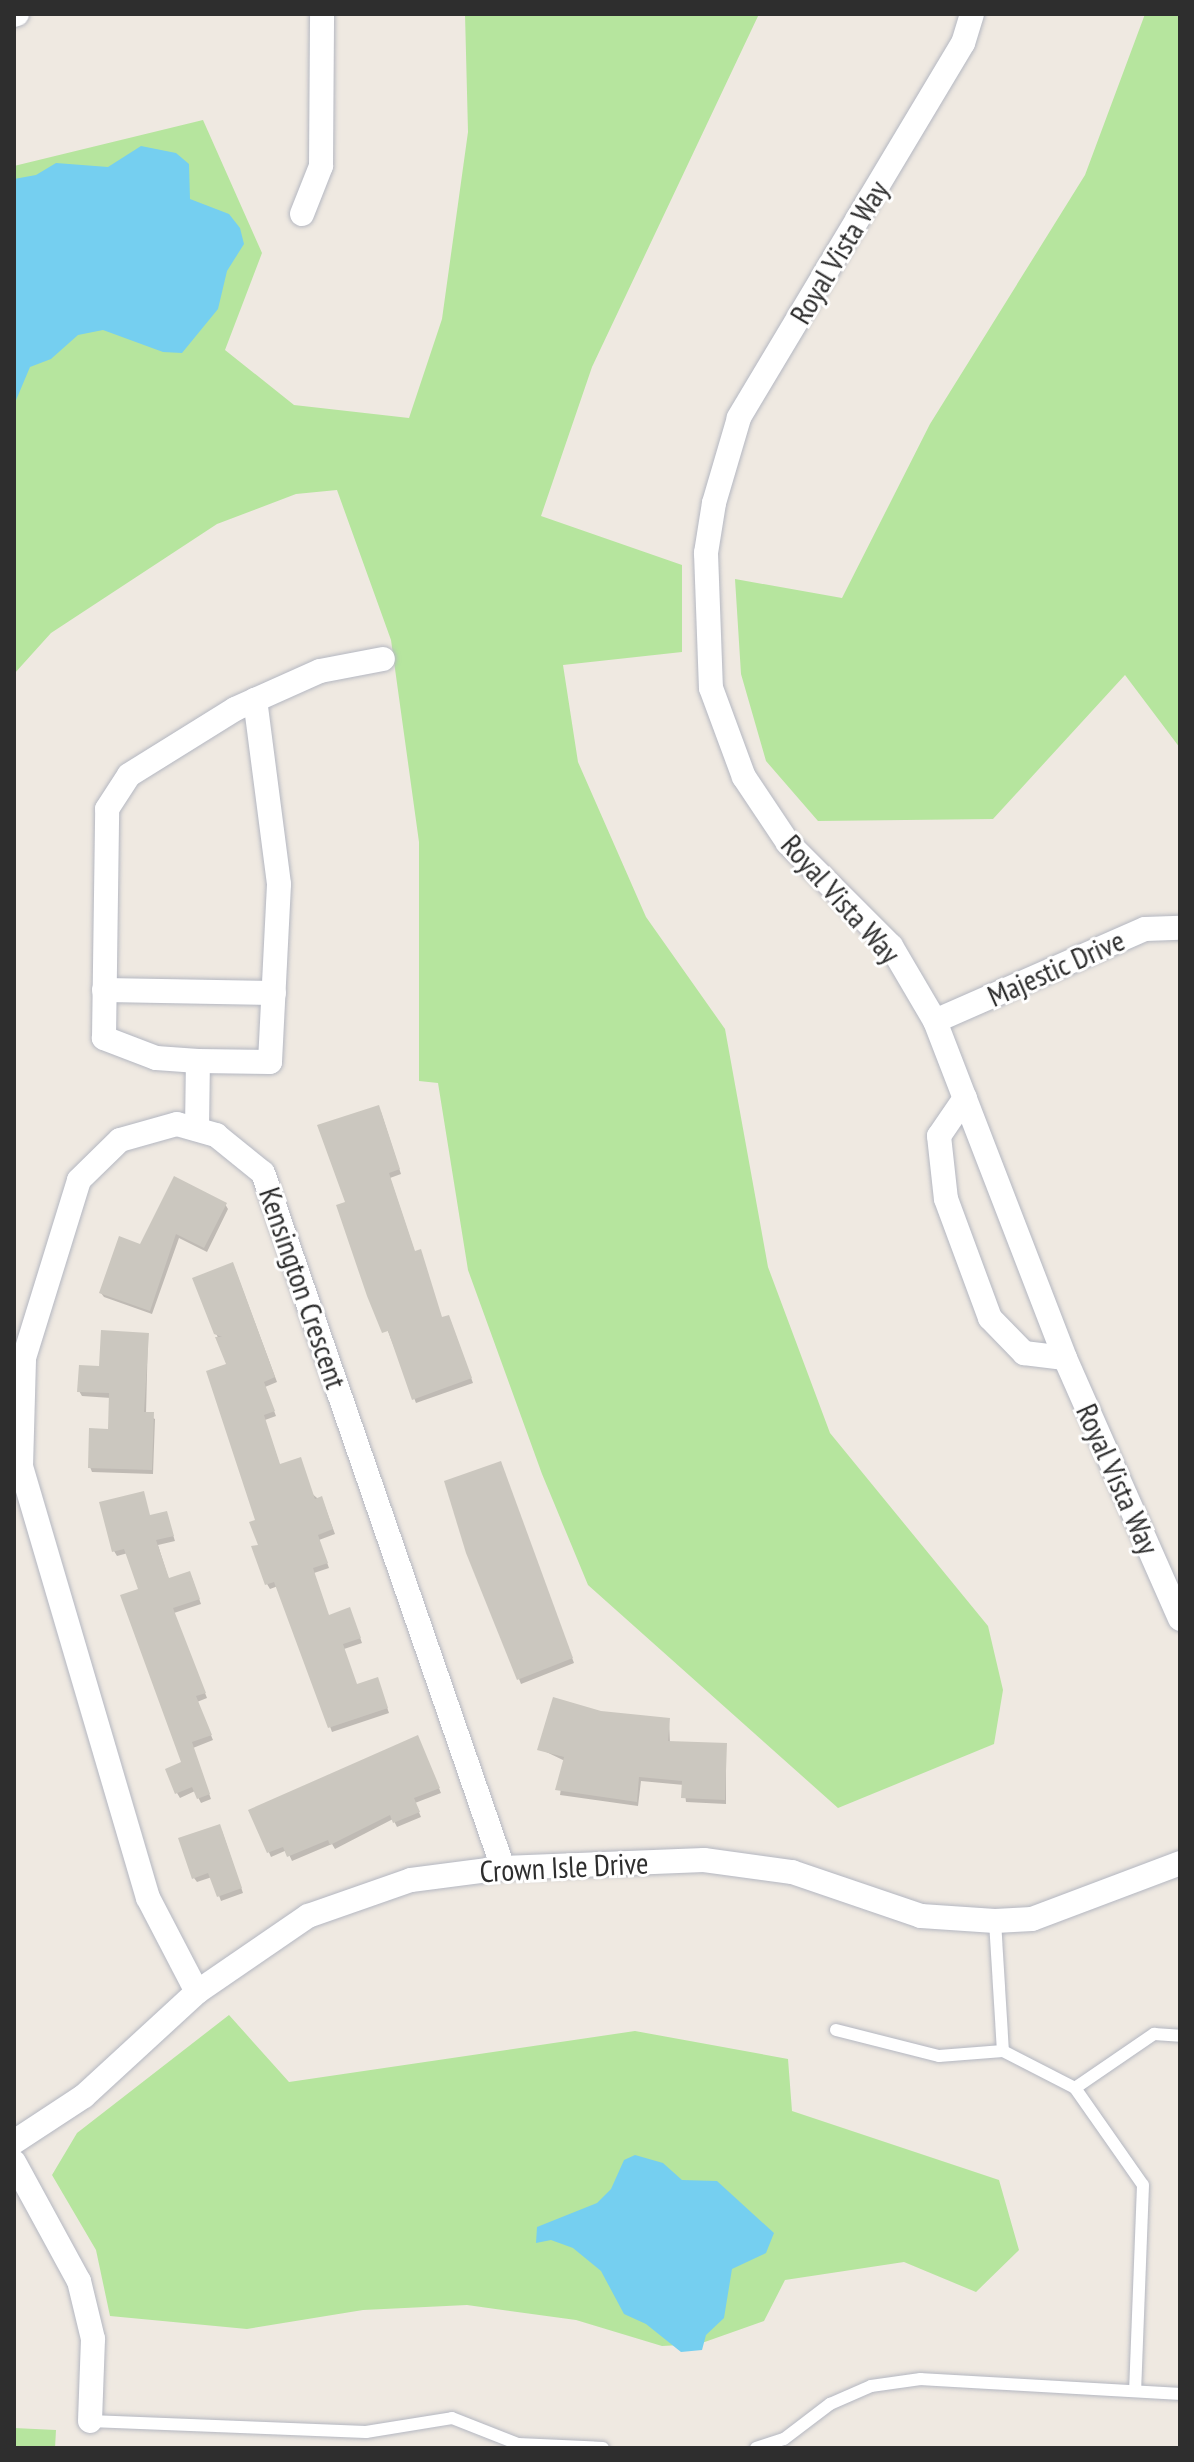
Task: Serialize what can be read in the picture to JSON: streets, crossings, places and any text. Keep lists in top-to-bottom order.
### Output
{
  "streets": {
    "street": [
      "Royal Vista Way",
      "Majestic Drive",
      "Kensington Crescent",
      "Crown Isle Drive"
    ]
  },
  "crossings": [
    ["Royal Vista Way", "Majestic Drive"],
    ["Kensington Crescent", "Crown Isle Drive"]
  ]
}
